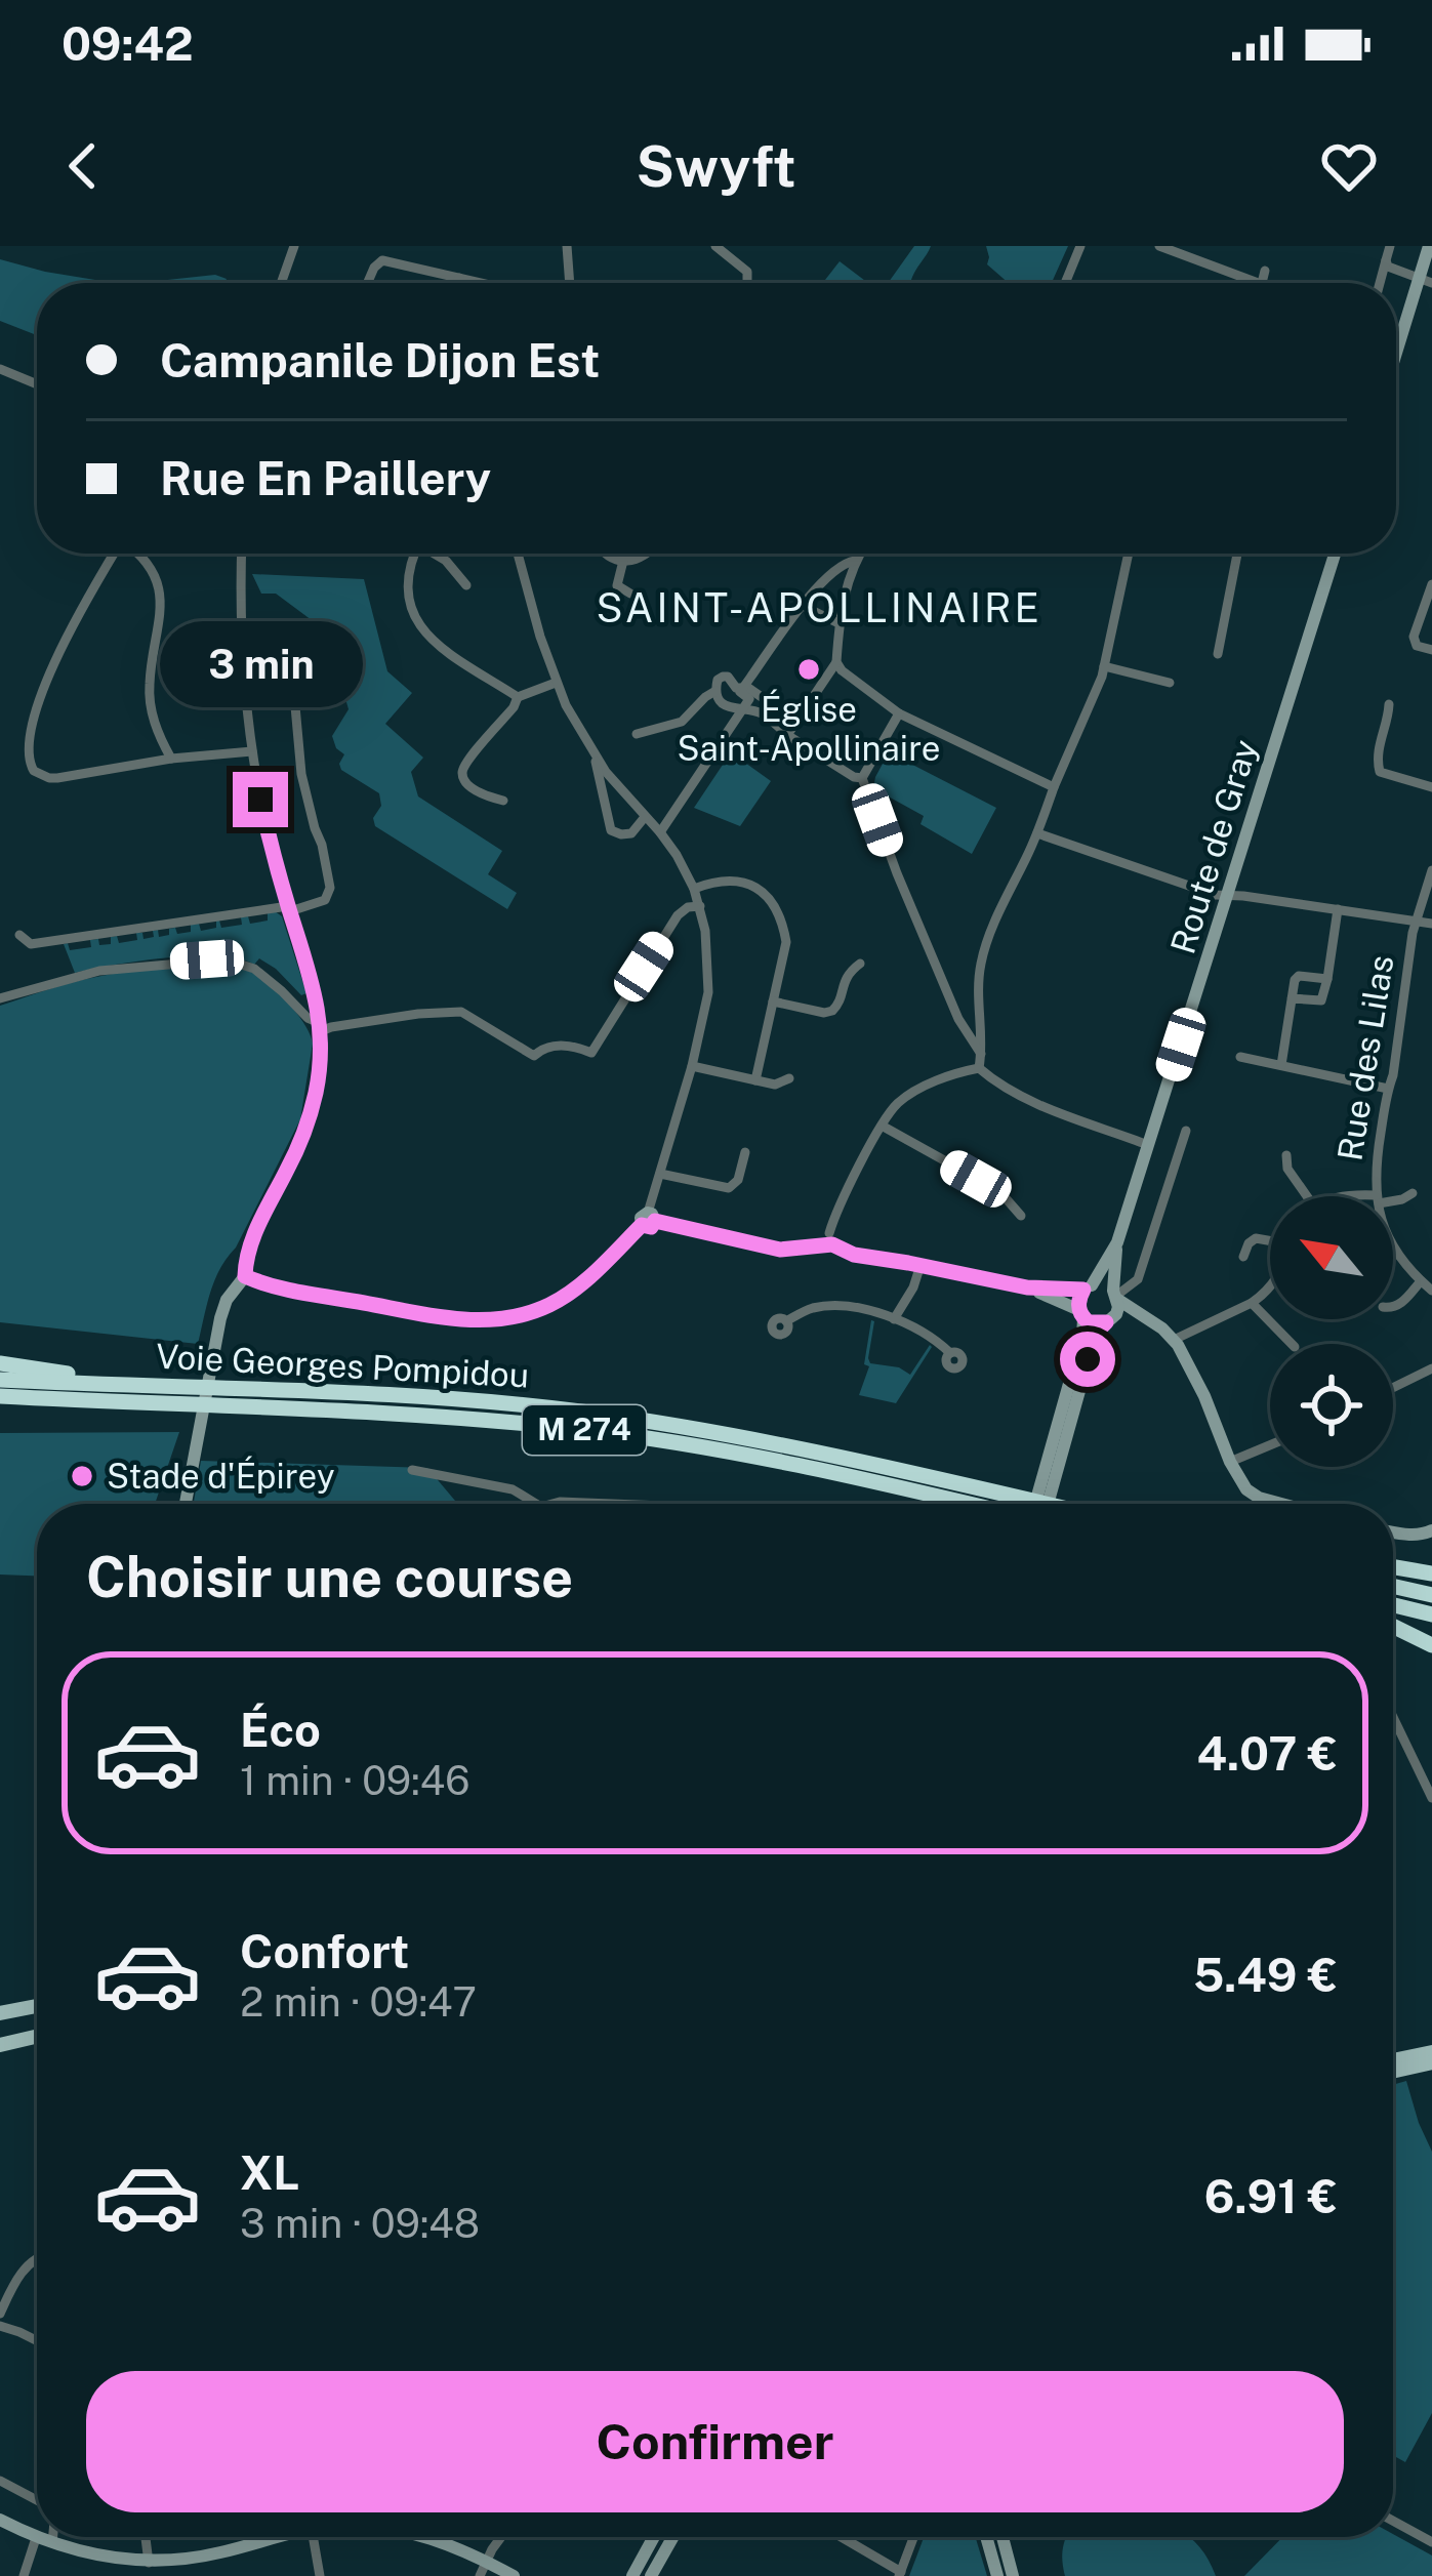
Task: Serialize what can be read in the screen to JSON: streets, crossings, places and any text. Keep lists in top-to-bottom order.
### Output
{
  "streets": {
    "highway": ["Voie Georges Pompidou", "M 274"],
    "main road": ["Route de Gray"],
    "street": ["Rue des Lilas"]
  },
  "districts": ["SAINT-APOLLINAIRE"],
  "places": ["Église Saint-Apollinaire", "Stade d'Épirey"],
  "north": "top left",
  "page": {
    "status": "09:42",
    "header": "Swyft",
    "banner": ["Campanile Dijon Est", "Rue En Paillery"],
    "bubble": "3 min",
    "heading": "Choisir une course",
    "list": [
      {
        "name": "Éco",
        "note": "1 min · 09:46",
        "value": "4.07 €"
      },
      {
        "name": "Confort",
        "note": "2 min · 09:47",
        "value": "5.49 €"
      },
      {
        "name": "XL",
        "note": "3 min · 09:48",
        "value": "6.91 €"
      }
    ],
    "buttons": "Confirmer"
  }
}
